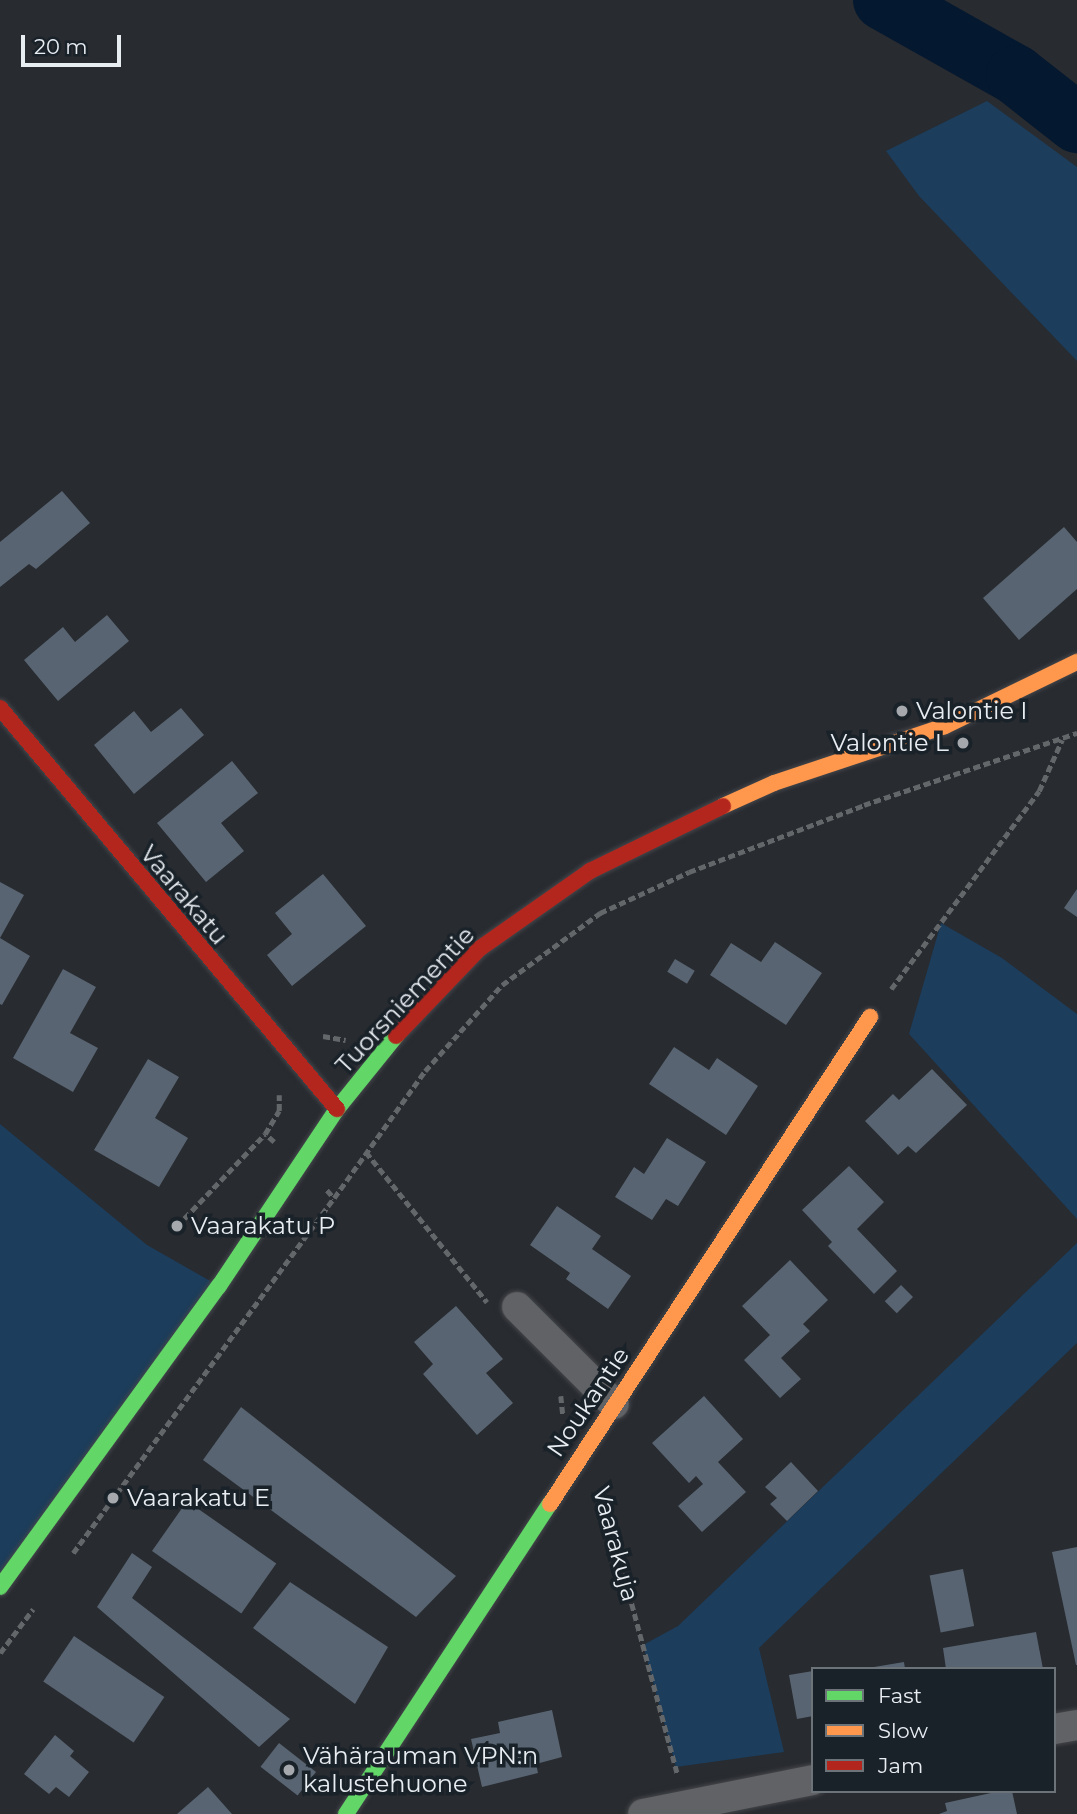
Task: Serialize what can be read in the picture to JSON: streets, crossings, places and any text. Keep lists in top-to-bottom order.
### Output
{
  "streets": {
    "main road": ["Vaarakatu", "Tuorsniementie", "Noukantie"],
    "path": ["Vaarakuja"]
  },
  "crossings": [
    ["Vaarakatu", "Tuorsniementie"]
  ],
  "places": [
    "Valontie I",
    "Valontie L",
    "Vaarakatu P",
    "Vaarakatu E",
    "Vähärauman VPN:n kalustehuone"
  ],
  "legend": ["Fast", "Slow", "Jam"],
  "scale_bar": "20 m"
}
